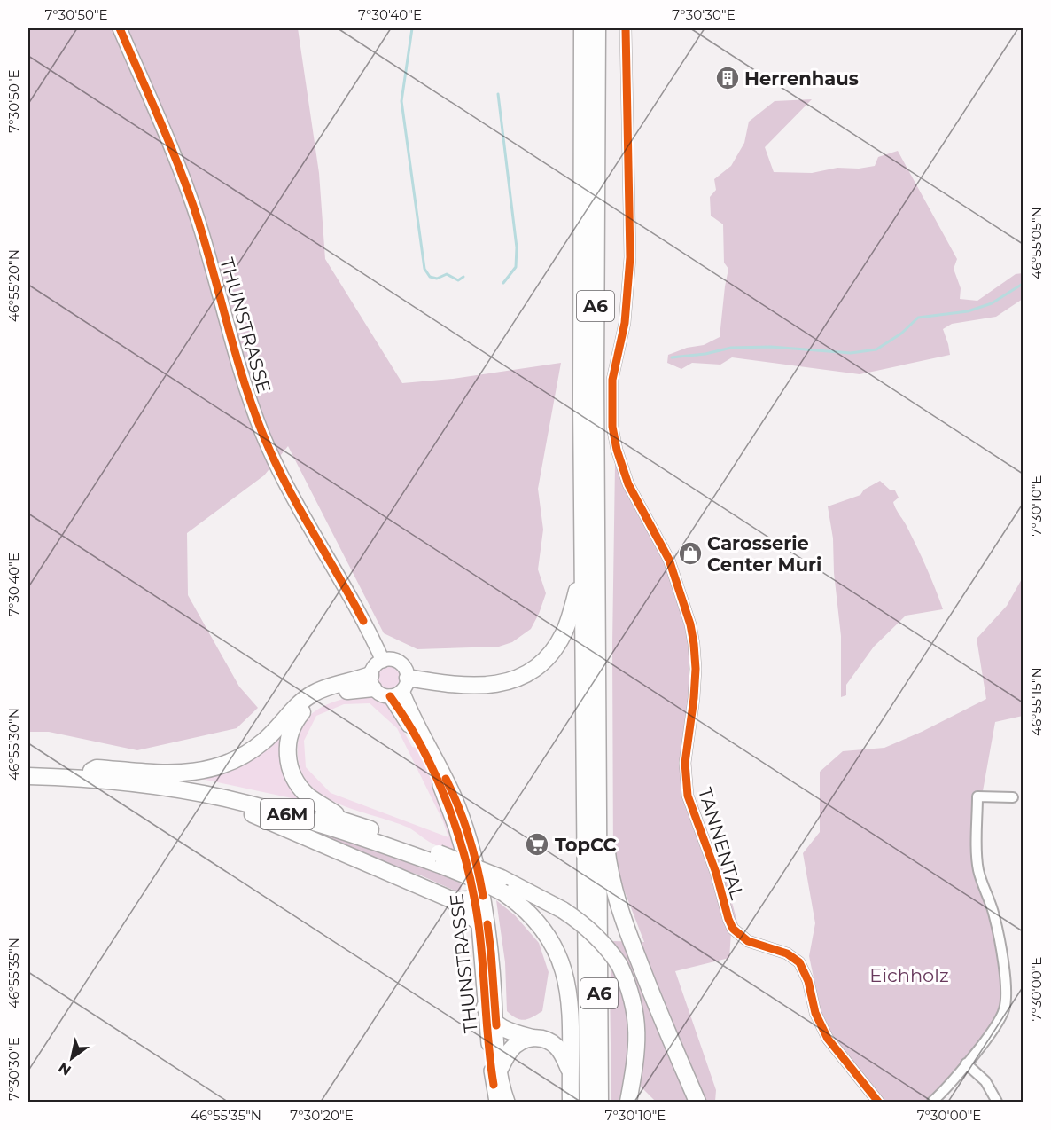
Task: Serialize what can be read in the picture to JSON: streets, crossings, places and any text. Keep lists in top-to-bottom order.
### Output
{
  "streets": {
    "highway": ["A6", "A6M"],
    "main road": ["THUNSTRASSE"],
    "street": ["TANNENTAL"]
  },
  "parks": ["Eichholz"],
  "places": {
    "building": ["Herrenhaus"],
    "shop": ["Carosserie Center Muri"],
    "supermarket": ["TopCC"]
  },
  "north": "bottom left",
  "coordinates": [
    "7°30'50\"E",
    "7°30'40\"E",
    "7°30'30\"E",
    "46°55'05\"N",
    "46°55'20\"N",
    "7°30'10\"E",
    "46°55'15\"N",
    "46°55'30\"N",
    "46°55'35\"N",
    "7°30'00\"E",
    "7°30'20\"E"
  ]
}
